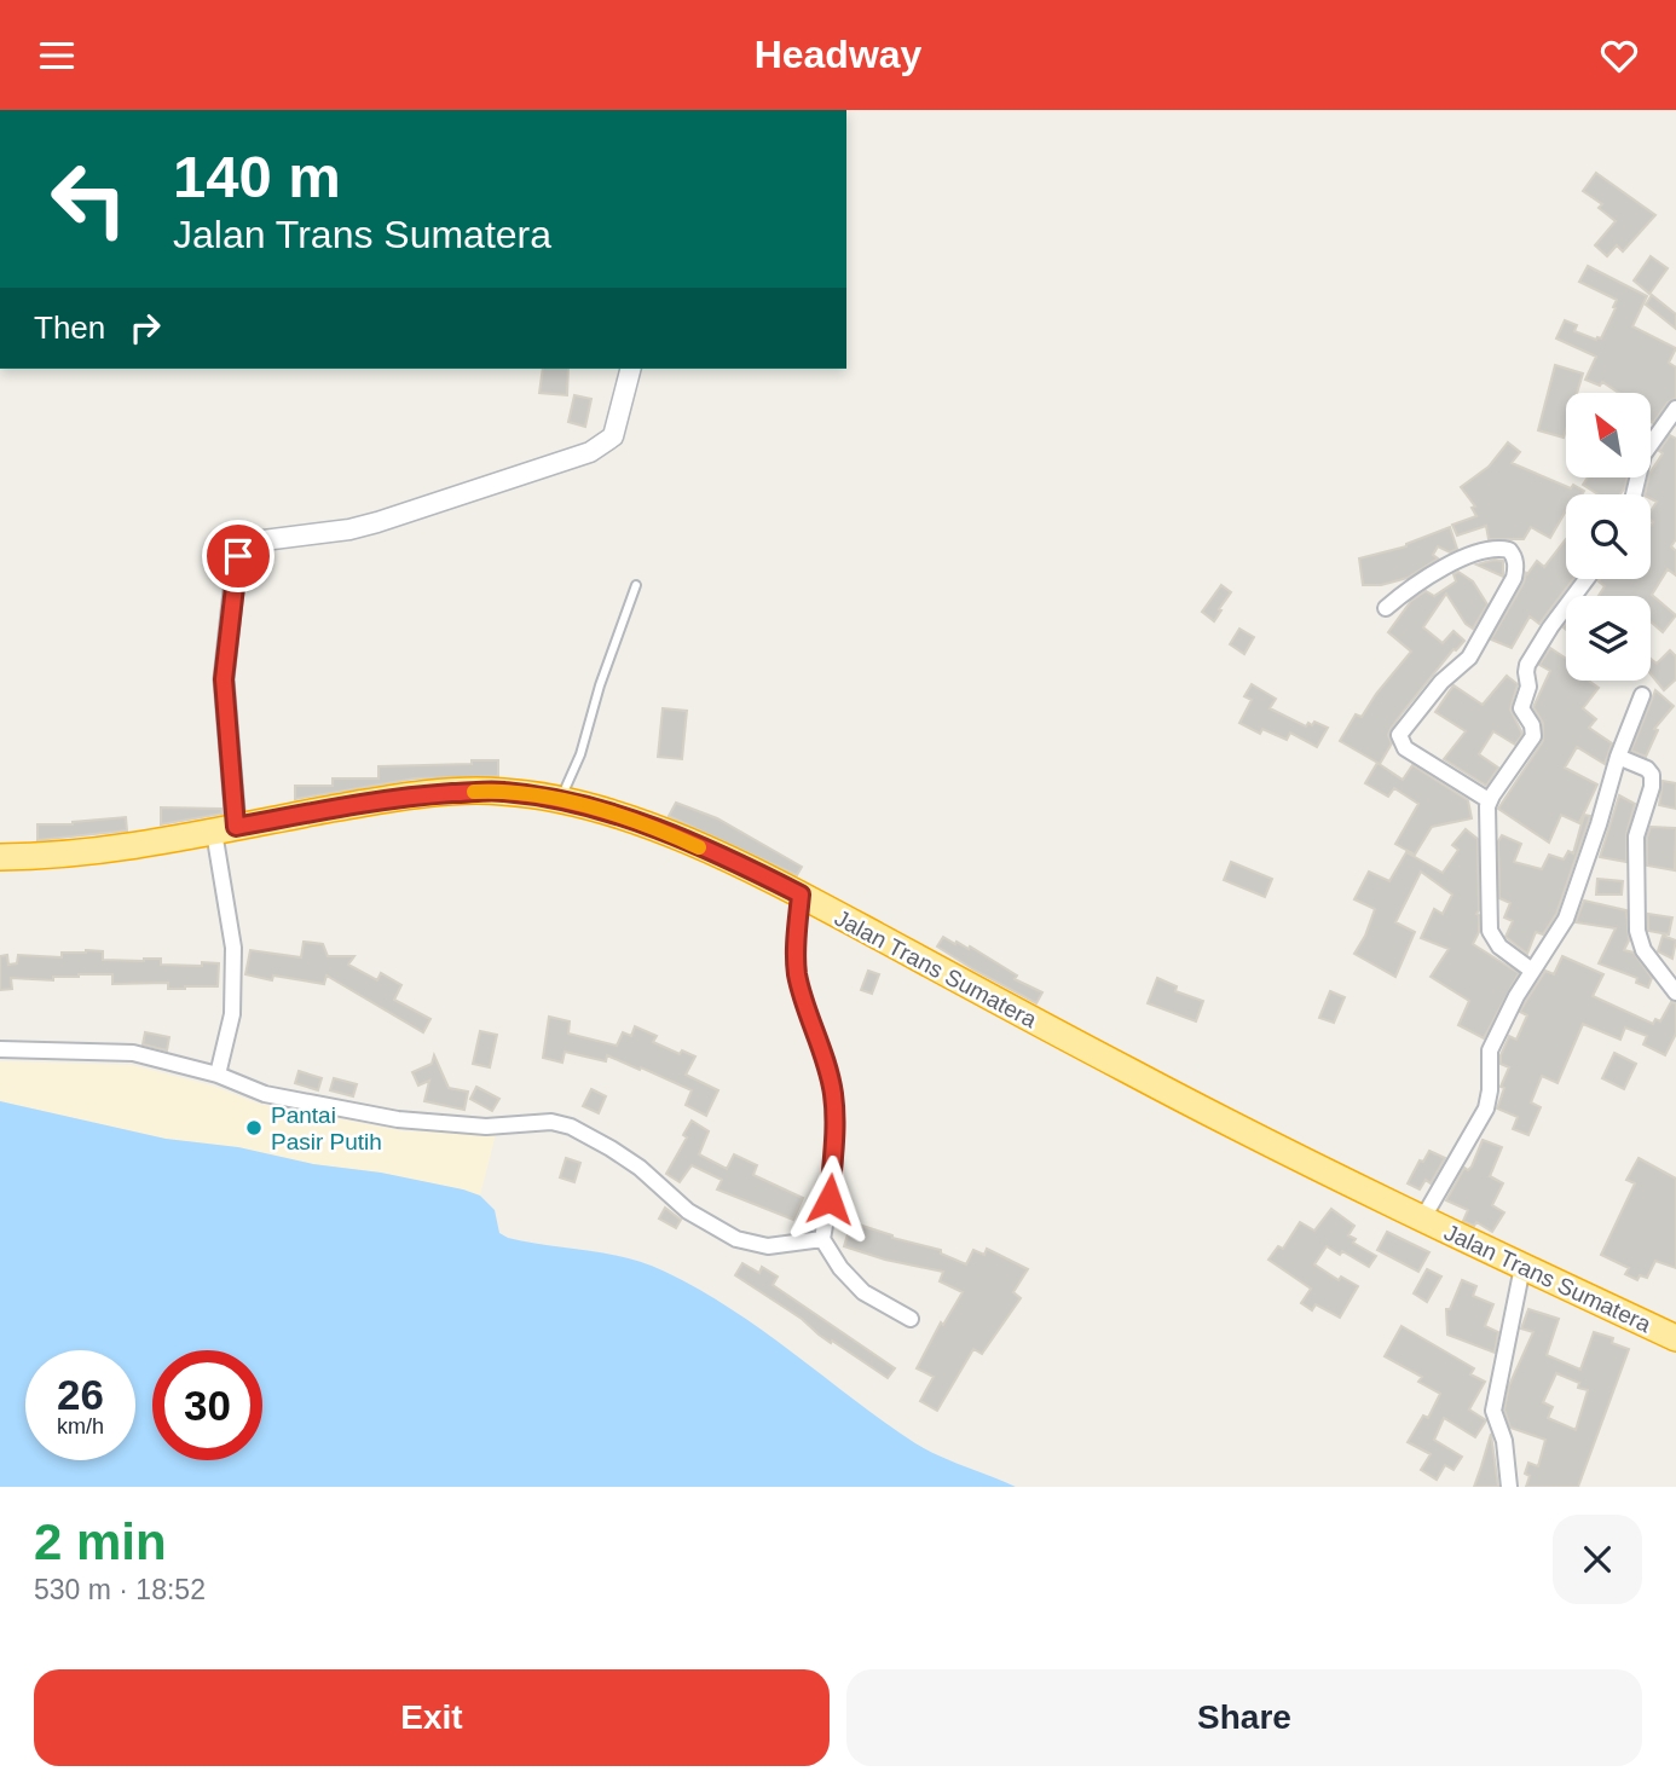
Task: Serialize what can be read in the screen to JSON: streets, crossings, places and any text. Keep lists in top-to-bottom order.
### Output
{
  "streets": {
    "highway": ["Jalan Trans Sumatera"]
  },
  "places": ["Pantai Pasir Putih"],
  "north": "top left",
  "page": {
    "header": "Headway",
    "turn": ["140 m", "Jalan Trans Sumatera"],
    "then": "Then",
    "speed": "26 km/h",
    "limit": "30",
    "heading": ["2 min", "530 m · 18:52"],
    "buttons": ["Exit", "Share"]
  }
}
